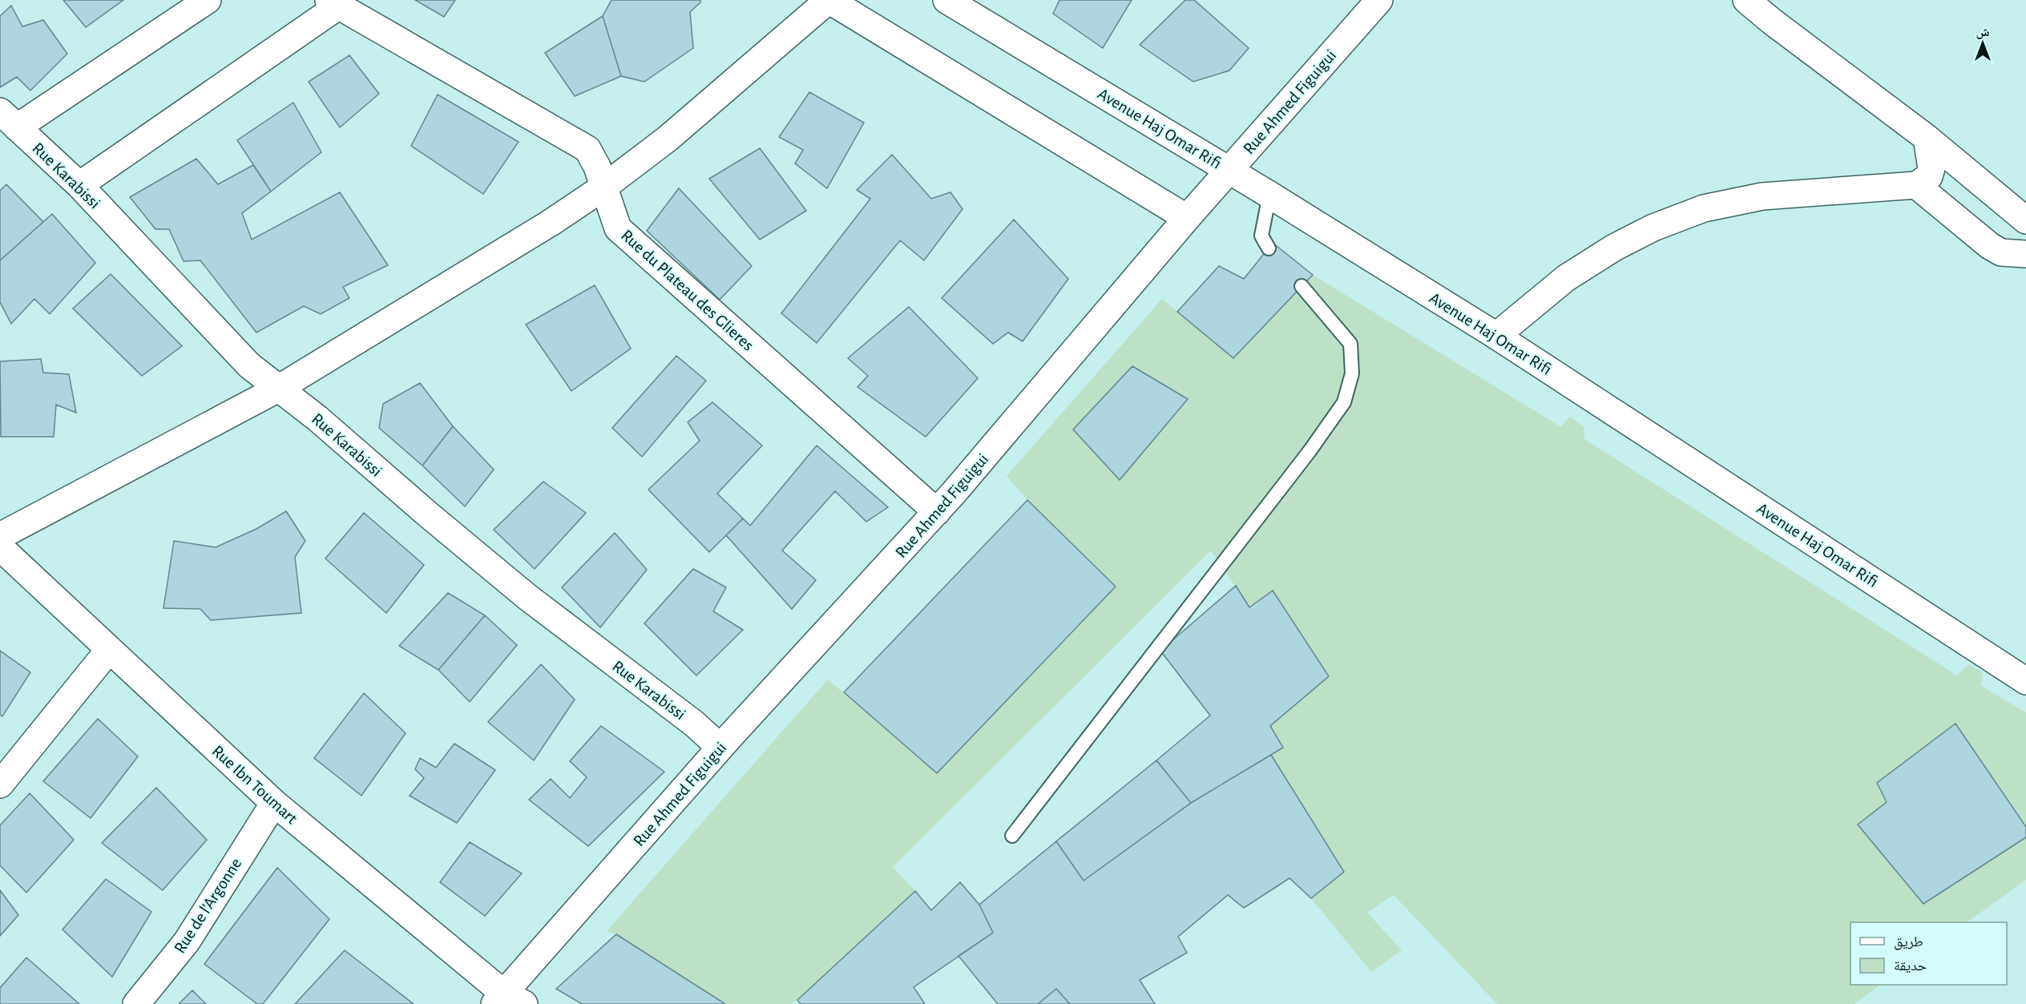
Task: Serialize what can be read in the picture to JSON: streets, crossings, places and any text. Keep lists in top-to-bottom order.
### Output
{
  "streets": {
    "street": [
      "Rue Ahmed Figuigui",
      "Avenue Haj Omar Rifi",
      "Rue Karabissi",
      "Rue du Plateau des Glieres",
      "Rue Ibn Toumart",
      "Rue de l'Argonne"
    ]
  },
  "crossings": [
    ["Rue Ahmed Figuigui", "Avenue Haj Omar Rifi"],
    ["Rue Ahmed Figuigui", "Rue Karabissi"],
    ["Rue Ahmed Figuigui", "Rue du Plateau des Glieres"],
    ["Rue Ahmed Figuigui", "Rue Ibn Toumart"],
    ["Rue Ibn Toumart", "Rue de l'Argonne"]
  ],
  "legend": ["طريق", "حديقة"],
  "north": "top"
}
